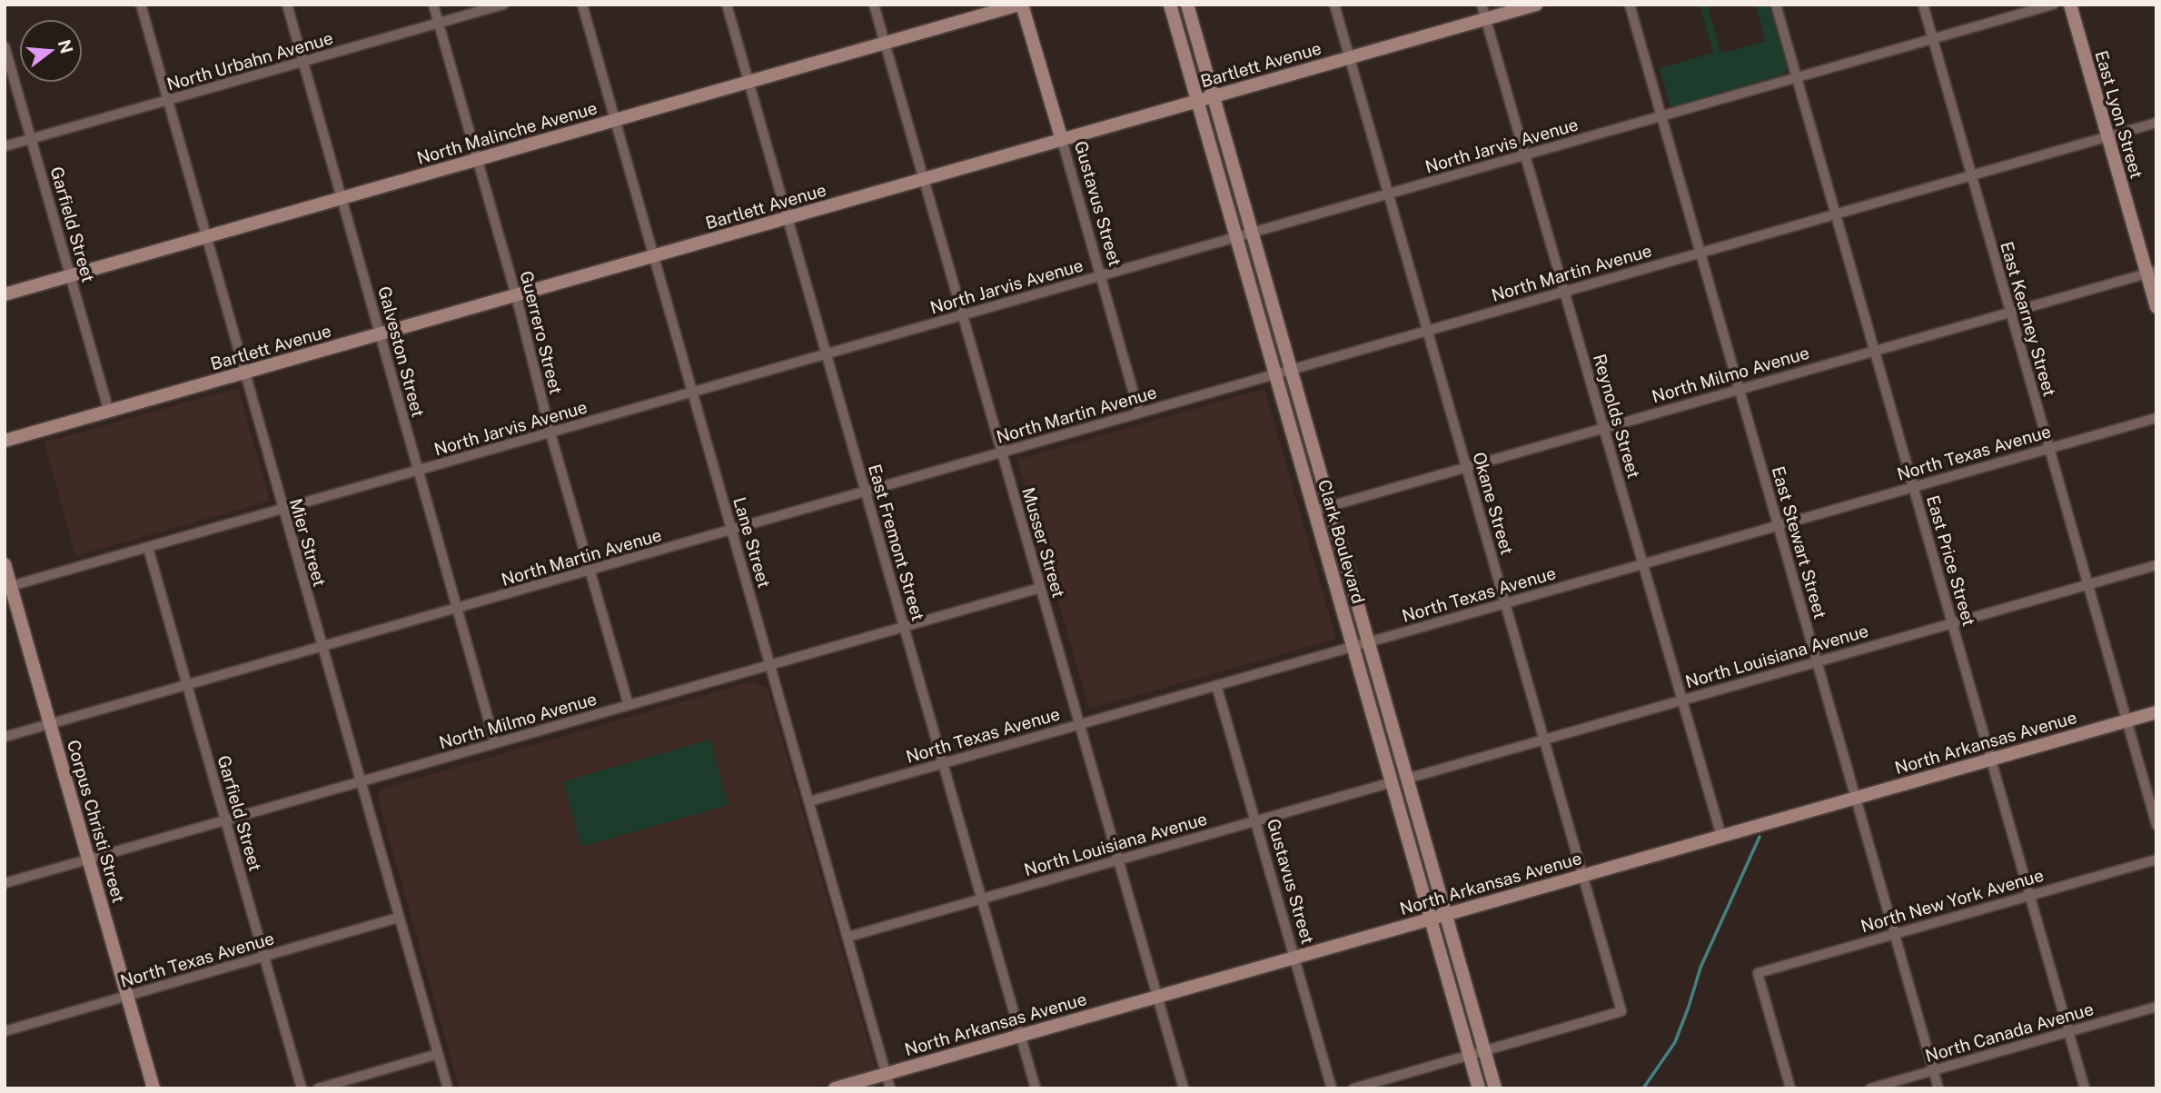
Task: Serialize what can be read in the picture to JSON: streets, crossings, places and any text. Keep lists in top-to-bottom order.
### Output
{
  "streets": {
    "main road": [
      "Bartlett Avenue",
      "East Lyon Street",
      "North Malinche Avenue",
      "Gustavus Street",
      "Clark Boulevard",
      "North Arkansas Avenue",
      "Corpus Christi Street"
    ],
    "street": [
      "North Urbahn Avenue",
      "North Jarvis Avenue",
      "Garfield Street",
      "North Martin Avenue",
      "East Kearney Street",
      "Guerrero Street",
      "Galveston Street",
      "North Milmo Avenue",
      "Reynolds Street",
      "North Texas Avenue",
      "Okane Street",
      "Mier Street",
      "Lane Street",
      "East Fremont Street",
      "Musser Street",
      "East Stewart Street",
      "East Price Street",
      "North Louisiana Avenue",
      "North New York Avenue",
      "North Canada Avenue"
    ]
  },
  "crossings": [
    ["North Urbahn Avenue", "Garfield Street"],
    ["North Urbahn Avenue", "Guerrero Street"],
    ["North Urbahn Avenue", "Galveston Street"],
    ["North Urbahn Avenue", "Mier Street"],
    ["Bartlett Avenue", "Gustavus Street"],
    ["Bartlett Avenue", "Garfield Street"],
    ["Bartlett Avenue", "Guerrero Street"],
    ["Bartlett Avenue", "Galveston Street"],
    ["Bartlett Avenue", "Reynolds Street"],
    ["Bartlett Avenue", "Okane Street"],
    ["Bartlett Avenue", "Clark Boulevard"],
    ["Bartlett Avenue", "Mier Street"],
    ["Bartlett Avenue", "Lane Street"],
    ["Bartlett Avenue", "East Fremont Street"],
    ["Bartlett Avenue", "Musser Street"],
    ["East Lyon Street", "North Martin Avenue"],
    ["East Lyon Street", "North Milmo Avenue"],
    ["North Malinche Avenue", "Gustavus Street"],
    ["North Malinche Avenue", "Garfield Street"],
    ["North Malinche Avenue", "Guerrero Street"],
    ["North Malinche Avenue", "Galveston Street"],
    ["North Malinche Avenue", "Mier Street"],
    ["North Malinche Avenue", "Lane Street"],
    ["North Malinche Avenue", "East Fremont Street"],
    ["North Malinche Avenue", "Musser Street"],
    ["North Jarvis Avenue", "Gustavus Street"],
    ["North Jarvis Avenue", "Garfield Street"],
    ["North Jarvis Avenue", "East Kearney Street"],
    ["North Jarvis Avenue", "Guerrero Street"],
    ["North Jarvis Avenue", "Galveston Street"],
    ["North Jarvis Avenue", "Reynolds Street"],
    ["North Jarvis Avenue", "Okane Street"],
    ["North Jarvis Avenue", "Clark Boulevard"],
    ["North Jarvis Avenue", "Mier Street"],
    ["North Jarvis Avenue", "Lane Street"],
    ["North Jarvis Avenue", "East Fremont Street"],
    ["North Jarvis Avenue", "Musser Street"],
    ["North Jarvis Avenue", "East Stewart Street"],
    ["North Jarvis Avenue", "East Price Street"],
    ["North Jarvis Avenue", "Corpus Christi Street"],
    ["Gustavus Street", "North Martin Avenue"],
    ["Gustavus Street", "North Texas Avenue"],
    ["Gustavus Street", "North Louisiana Avenue"],
    ["Gustavus Street", "North Arkansas Avenue"],
    ["Garfield Street", "North Martin Avenue"],
    ["Garfield Street", "North Milmo Avenue"],
    ["Garfield Street", "North Texas Avenue"],
    ["North Martin Avenue", "East Kearney Street"],
    ["North Martin Avenue", "Guerrero Street"],
    ["North Martin Avenue", "Galveston Street"],
    ["North Martin Avenue", "Reynolds Street"],
    ["North Martin Avenue", "Okane Street"],
    ["North Martin Avenue", "Clark Boulevard"],
    ["North Martin Avenue", "Mier Street"],
    ["North Martin Avenue", "Lane Street"],
    ["North Martin Avenue", "East Fremont Street"],
    ["North Martin Avenue", "Musser Street"],
    ["North Martin Avenue", "East Stewart Street"],
    ["North Martin Avenue", "East Price Street"],
    ["North Martin Avenue", "Corpus Christi Street"],
    ["East Kearney Street", "North Milmo Avenue"],
    ["East Kearney Street", "North Texas Avenue"],
    ["East Kearney Street", "North Louisiana Avenue"],
    ["East Kearney Street", "North Arkansas Avenue"],
    ["Guerrero Street", "North Milmo Avenue"],
    ["Galveston Street", "North Milmo Avenue"],
    ["North Milmo Avenue", "Reynolds Street"],
    ["North Milmo Avenue", "Okane Street"],
    ["North Milmo Avenue", "Clark Boulevard"],
    ["North Milmo Avenue", "Mier Street"],
    ["North Milmo Avenue", "Lane Street"],
    ["North Milmo Avenue", "East Fremont Street"],
    ["North Milmo Avenue", "Musser Street"],
    ["North Milmo Avenue", "East Stewart Street"],
    ["North Milmo Avenue", "East Price Street"],
    ["North Milmo Avenue", "Corpus Christi Street"],
    ["Reynolds Street", "North Texas Avenue"],
    ["Reynolds Street", "North Louisiana Avenue"],
    ["Reynolds Street", "North Arkansas Avenue"],
    ["North Texas Avenue", "Okane Street"],
    ["North Texas Avenue", "Clark Boulevard"],
    ["North Texas Avenue", "Mier Street"],
    ["North Texas Avenue", "Lane Street"],
    ["North Texas Avenue", "East Fremont Street"],
    ["North Texas Avenue", "Musser Street"],
    ["North Texas Avenue", "East Stewart Street"],
    ["North Texas Avenue", "East Price Street"],
    ["North Texas Avenue", "Corpus Christi Street"],
    ["Okane Street", "Clark Boulevard"],
    ["Okane Street", "North Louisiana Avenue"],
    ["Okane Street", "North Arkansas Avenue"],
    ["Clark Boulevard", "North Louisiana Avenue"],
    ["Clark Boulevard", "North Arkansas Avenue"],
    ["Lane Street", "North Louisiana Avenue"],
    ["Lane Street", "North Arkansas Avenue"],
    ["East Fremont Street", "North Louisiana Avenue"],
    ["East Fremont Street", "North Arkansas Avenue"],
    ["Musser Street", "North Louisiana Avenue"],
    ["Musser Street", "North Arkansas Avenue"],
    ["East Stewart Street", "North Louisiana Avenue"],
    ["East Stewart Street", "North Arkansas Avenue"],
    ["East Stewart Street", "North New York Avenue"],
    ["East Stewart Street", "North Canada Avenue"],
    ["East Price Street", "North Louisiana Avenue"],
    ["East Price Street", "North Arkansas Avenue"],
    ["East Price Street", "North New York Avenue"],
    ["East Price Street", "North Canada Avenue"]
  ],
  "north": "right"
}
